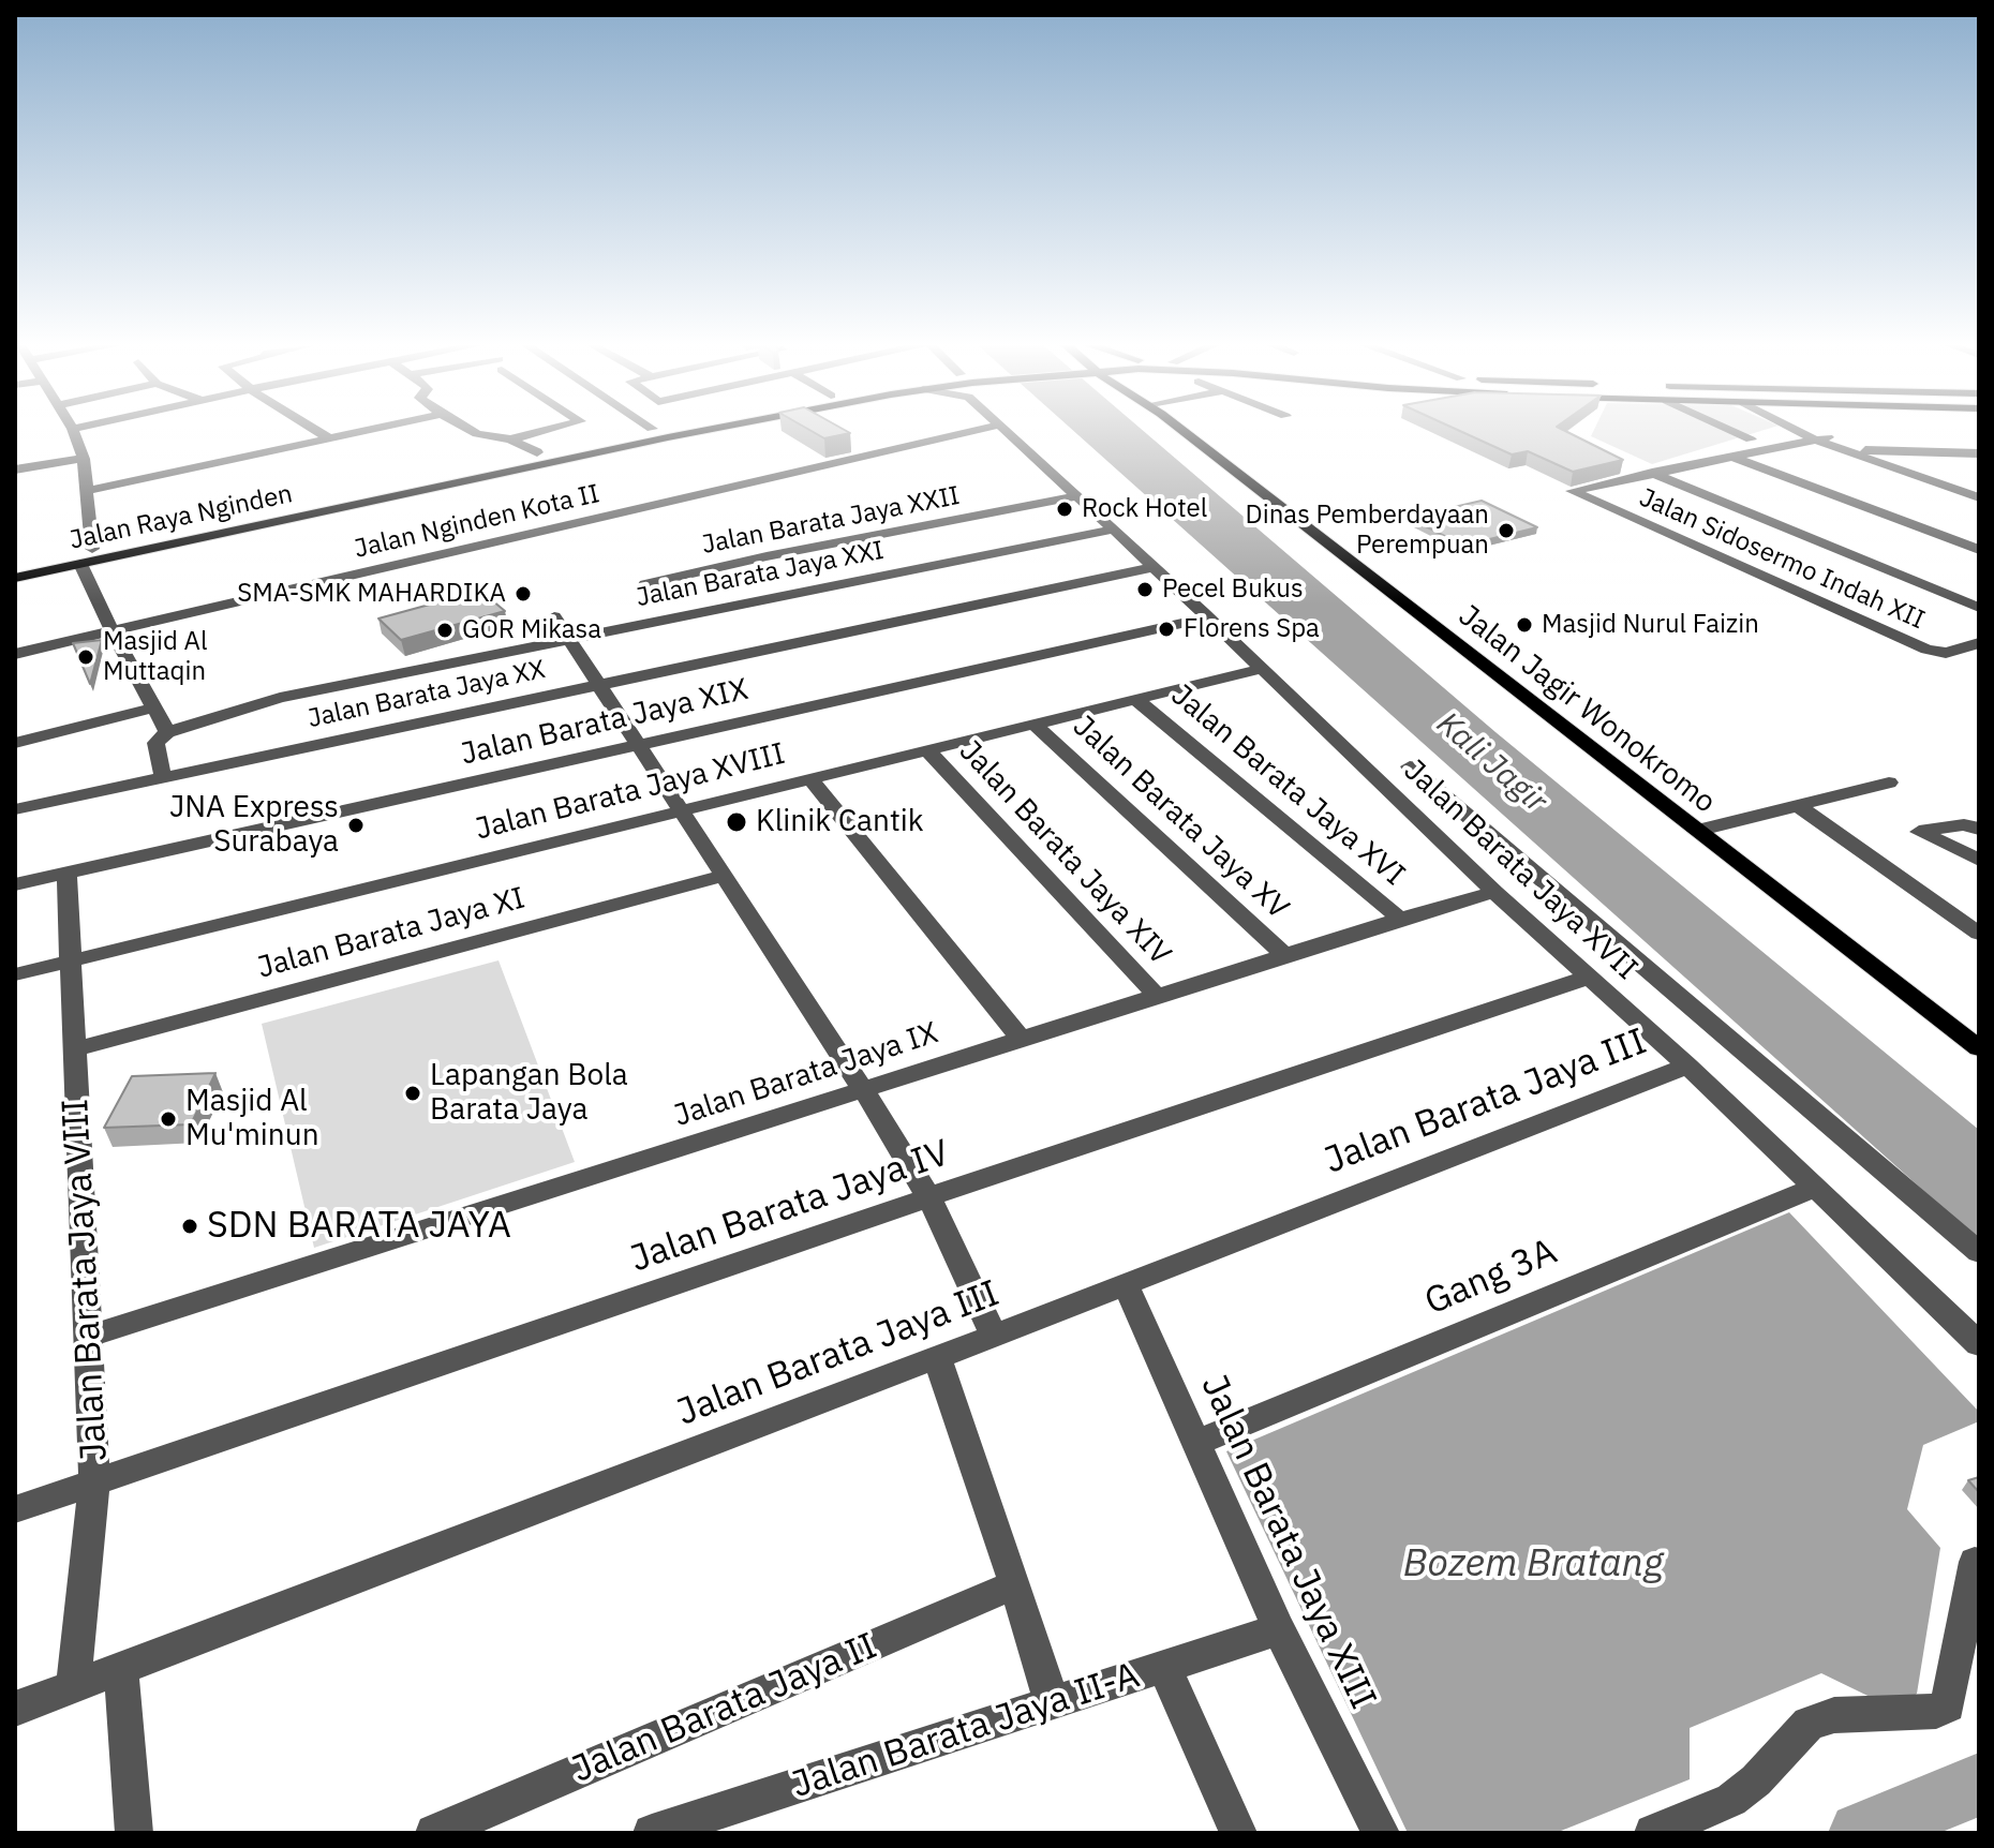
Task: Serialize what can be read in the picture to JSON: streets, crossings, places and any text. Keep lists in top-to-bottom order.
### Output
{
  "streets": {
    "main road": ["Jalan Raya Nginden", "Jalan Jagir Wonokromo"],
    "street": [
      "Jalan Barata Jaya XXII",
      "Jalan Nginden Kota II",
      "Jalan Sidosermo Indah XII",
      "Jalan Barata Jaya XXI",
      "Jalan Barata Jaya XX",
      "Jalan Barata Jaya XIX",
      "Jalan Barata Jaya XVI",
      "Jalan Barata Jaya XVIII",
      "Jalan Barata Jaya XV",
      "Jalan Barata Jaya XIV",
      "Jalan Barata Jaya XVII",
      "Jalan Barata Jaya XI",
      "Jalan Barata Jaya IX",
      "Jalan Barata Jaya III",
      "Jalan Barata Jaya IV",
      "Gang 3A",
      "Jalan Barata Jaya VIII",
      "Jalan Barata Jaya XIII",
      "Jalan Barata Jaya II",
      "Jalan Barata Jaya II-A"
    ]
  },
  "crossings": [
    ["Jalan Barata Jaya XXII", "Jalan Barata Jaya XVII"],
    ["Jalan Barata Jaya XXI", "Jalan Barata Jaya XVII"],
    ["Jalan Barata Jaya XX", "Jalan Barata Jaya XVII"],
    ["Jalan Barata Jaya XIX", "Jalan Barata Jaya XVII"],
    ["Jalan Barata Jaya XIX", "Jalan Barata Jaya VIII"],
    ["Jalan Barata Jaya XVI", "Jalan Barata Jaya XVIII"],
    ["Jalan Barata Jaya XVI", "Jalan Barata Jaya IX"],
    ["Jalan Barata Jaya XVIII", "Jalan Barata Jaya XV"],
    ["Jalan Barata Jaya XVIII", "Jalan Barata Jaya XIV"],
    ["Jalan Barata Jaya XVIII", "Jalan Barata Jaya XVII"],
    ["Jalan Barata Jaya XVIII", "Jalan Barata Jaya VIII"],
    ["Jalan Barata Jaya XV", "Jalan Barata Jaya IX"],
    ["Jalan Barata Jaya XIV", "Jalan Barata Jaya IX"],
    ["Jalan Barata Jaya XVII", "Jalan Barata Jaya IX"],
    ["Jalan Barata Jaya XVII", "Jalan Barata Jaya III"],
    ["Jalan Barata Jaya XVII", "Jalan Barata Jaya IV"],
    ["Jalan Barata Jaya XVII", "Gang 3A"],
    ["Jalan Barata Jaya XI", "Jalan Barata Jaya VIII"],
    ["Jalan Barata Jaya IX", "Jalan Barata Jaya VIII"],
    ["Jalan Barata Jaya III", "Jalan Barata Jaya VIII"],
    ["Jalan Barata Jaya III", "Jalan Barata Jaya XIII"],
    ["Jalan Barata Jaya IV", "Jalan Barata Jaya VIII"],
    ["Gang 3A", "Jalan Barata Jaya XIII"],
    ["Jalan Barata Jaya XIII", "Jalan Barata Jaya II-A"]
  ],
  "water": ["Kali Jagir", "Bozem Bratang"],
  "places": [
    "Rock Hotel",
    "Dinas Pemberdayaan Perempuan",
    "Pecel Bukus",
    "SMA-SMK MAHARDIKA",
    "Masjid Nurul Faizin",
    "Florens Spa",
    "GOR Mikasa",
    "Masjid Al Muttaqin",
    "Klinik Cantik",
    "JNA Express Surabaya",
    "Lapangan Bola Barata Jaya",
    "Masjid Al Mu'minun",
    "SDN BARATA JAYA"
  ]
}
